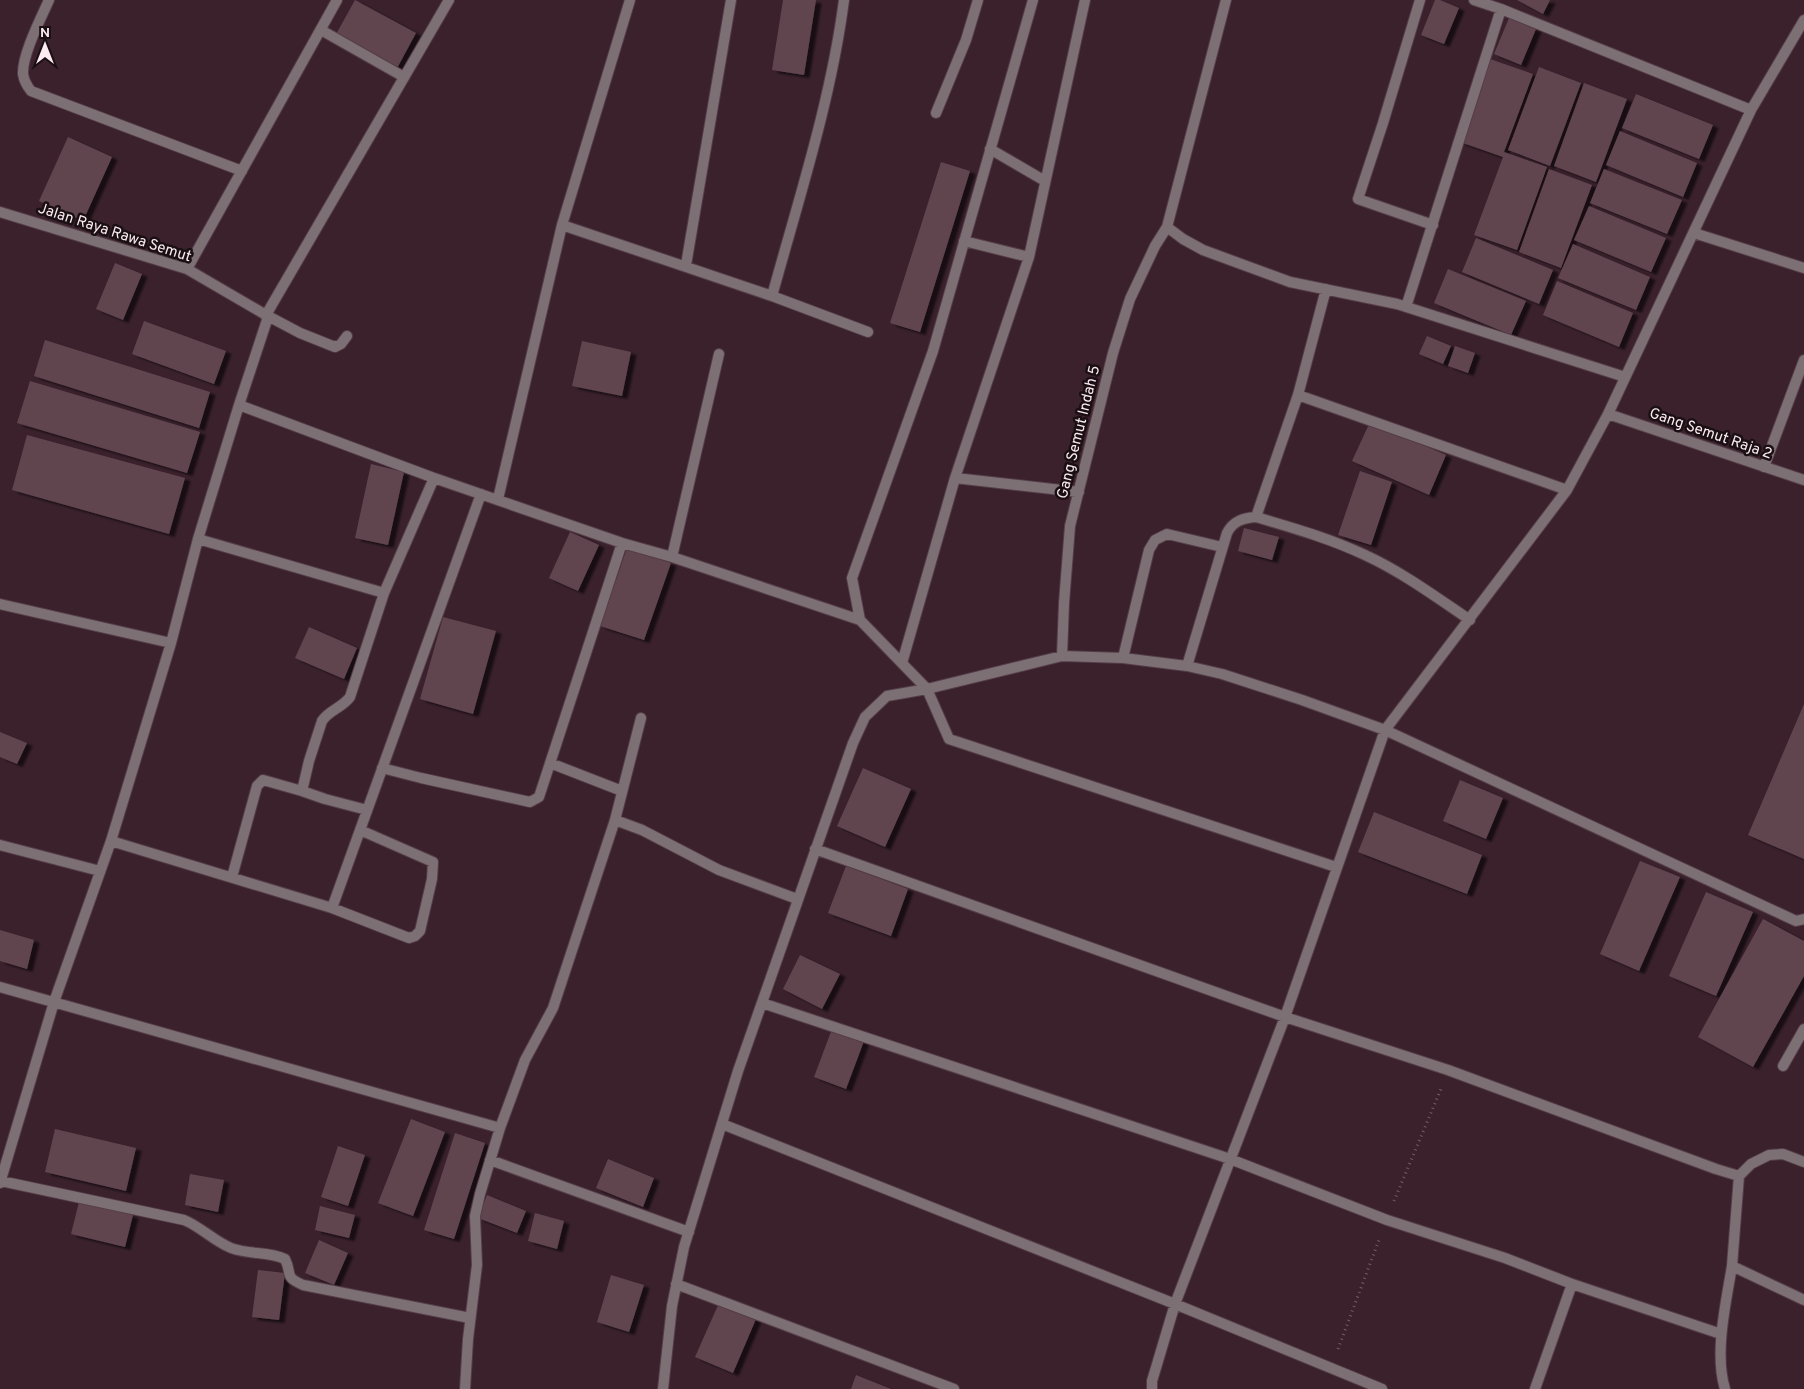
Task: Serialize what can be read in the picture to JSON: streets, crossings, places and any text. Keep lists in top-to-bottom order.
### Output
{
  "streets": {
    "street": ["Jalan Raya Rawa Semut", "Gang Semut Indah 5", "Gang Semut Raja 2"]
  },
  "north": "top"
}
